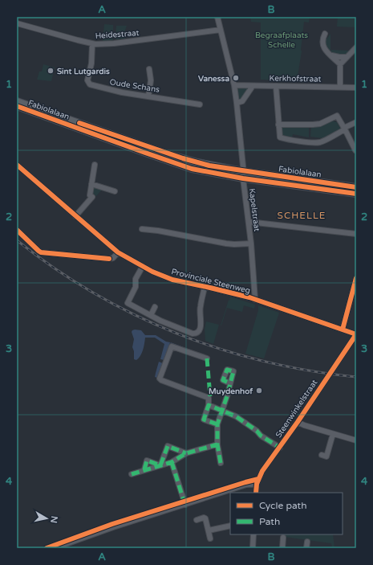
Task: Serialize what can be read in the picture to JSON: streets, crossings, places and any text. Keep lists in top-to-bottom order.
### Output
{
  "streets": {
    "main road": ["Fabiolalaan"],
    "street": [
      "Heidestraat",
      "Kerkhofstraat",
      "Oude Schans",
      "Kapelstraat",
      "Provinciale Steenweg",
      "Steenwinkelstraat"
    ]
  },
  "crossings": [
    ["Heidestraat", "Oude Schans"],
    ["Heidestraat", "Kapelstraat"],
    ["Kerkhofstraat", "Kapelstraat"],
    ["Fabiolalaan", "Kapelstraat"],
    ["Kapelstraat", "Provinciale Steenweg"],
    ["Provinciale Steenweg", "Steenwinkelstraat"]
  ],
  "districts": ["SCHELLE"],
  "parks": ["Begraafplaats Schelle"],
  "places": ["Sint Lutgardis", "Vanessa", "Muydenhof"],
  "legend": ["Cycle path", "Path"],
  "north": "right",
  "grid": {
    "columns": ["A", "B"],
    "rows": [
      "1",
      "2",
      "3",
      "4"
    ]
  }
}
